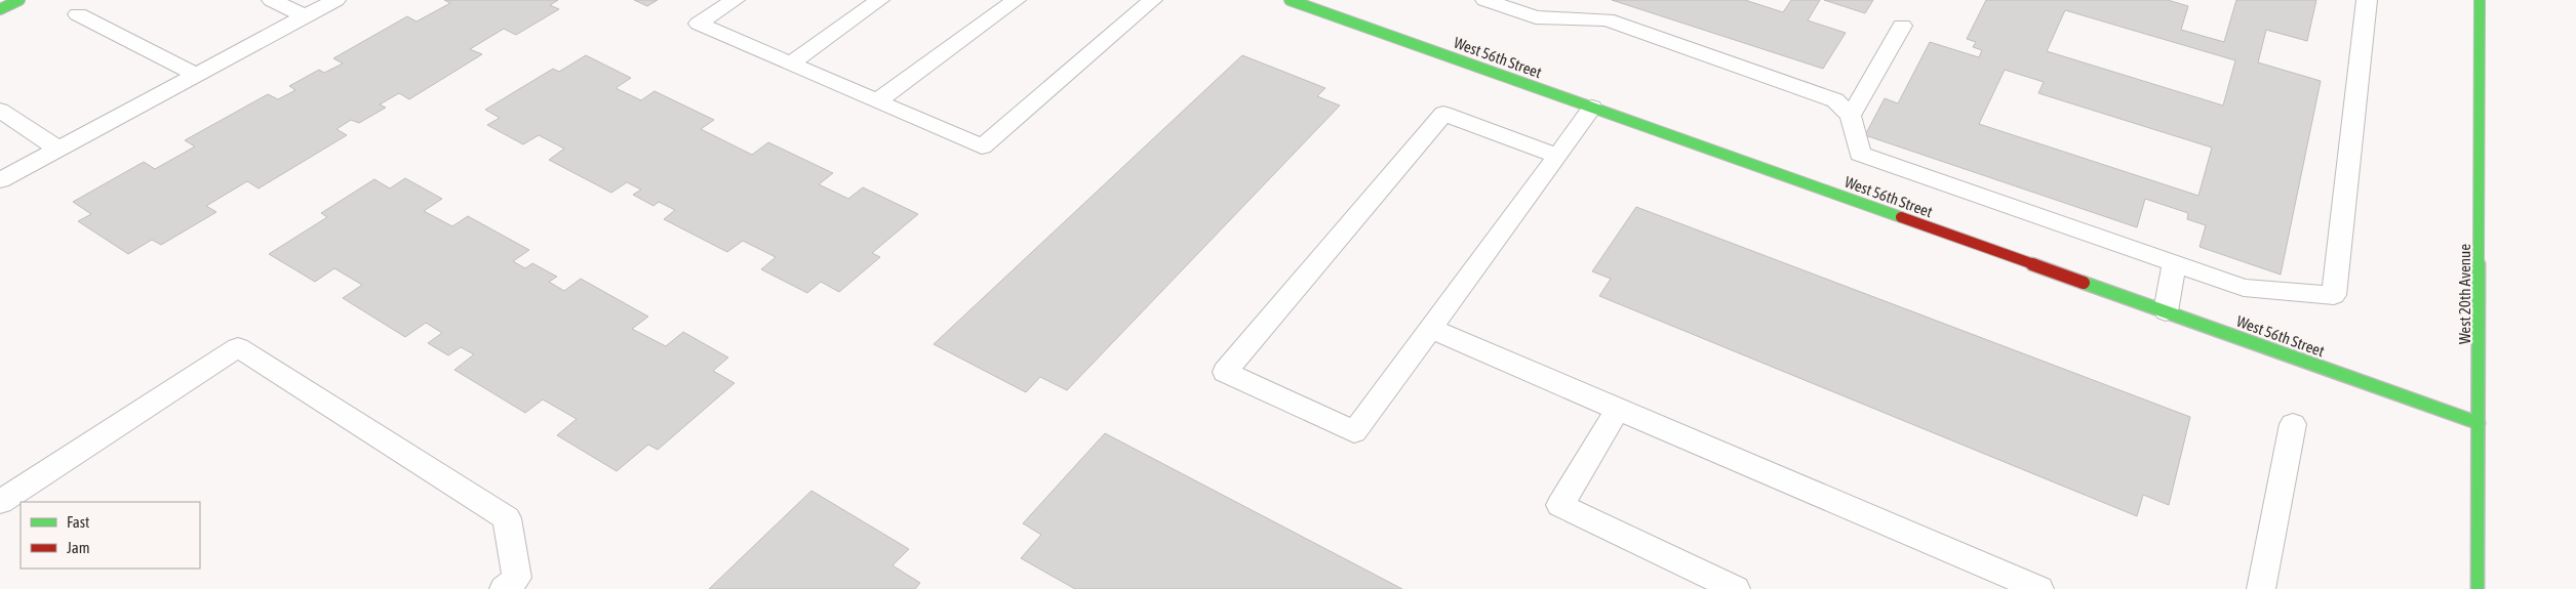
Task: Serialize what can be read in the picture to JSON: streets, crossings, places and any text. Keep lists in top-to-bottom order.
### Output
{
  "streets": {
    "street": ["West 56th Street", "West 20th Avenue"]
  },
  "crossings": [
    ["West 56th Street", "West 20th Avenue"]
  ],
  "legend": ["Fast", "Jam"]
}
